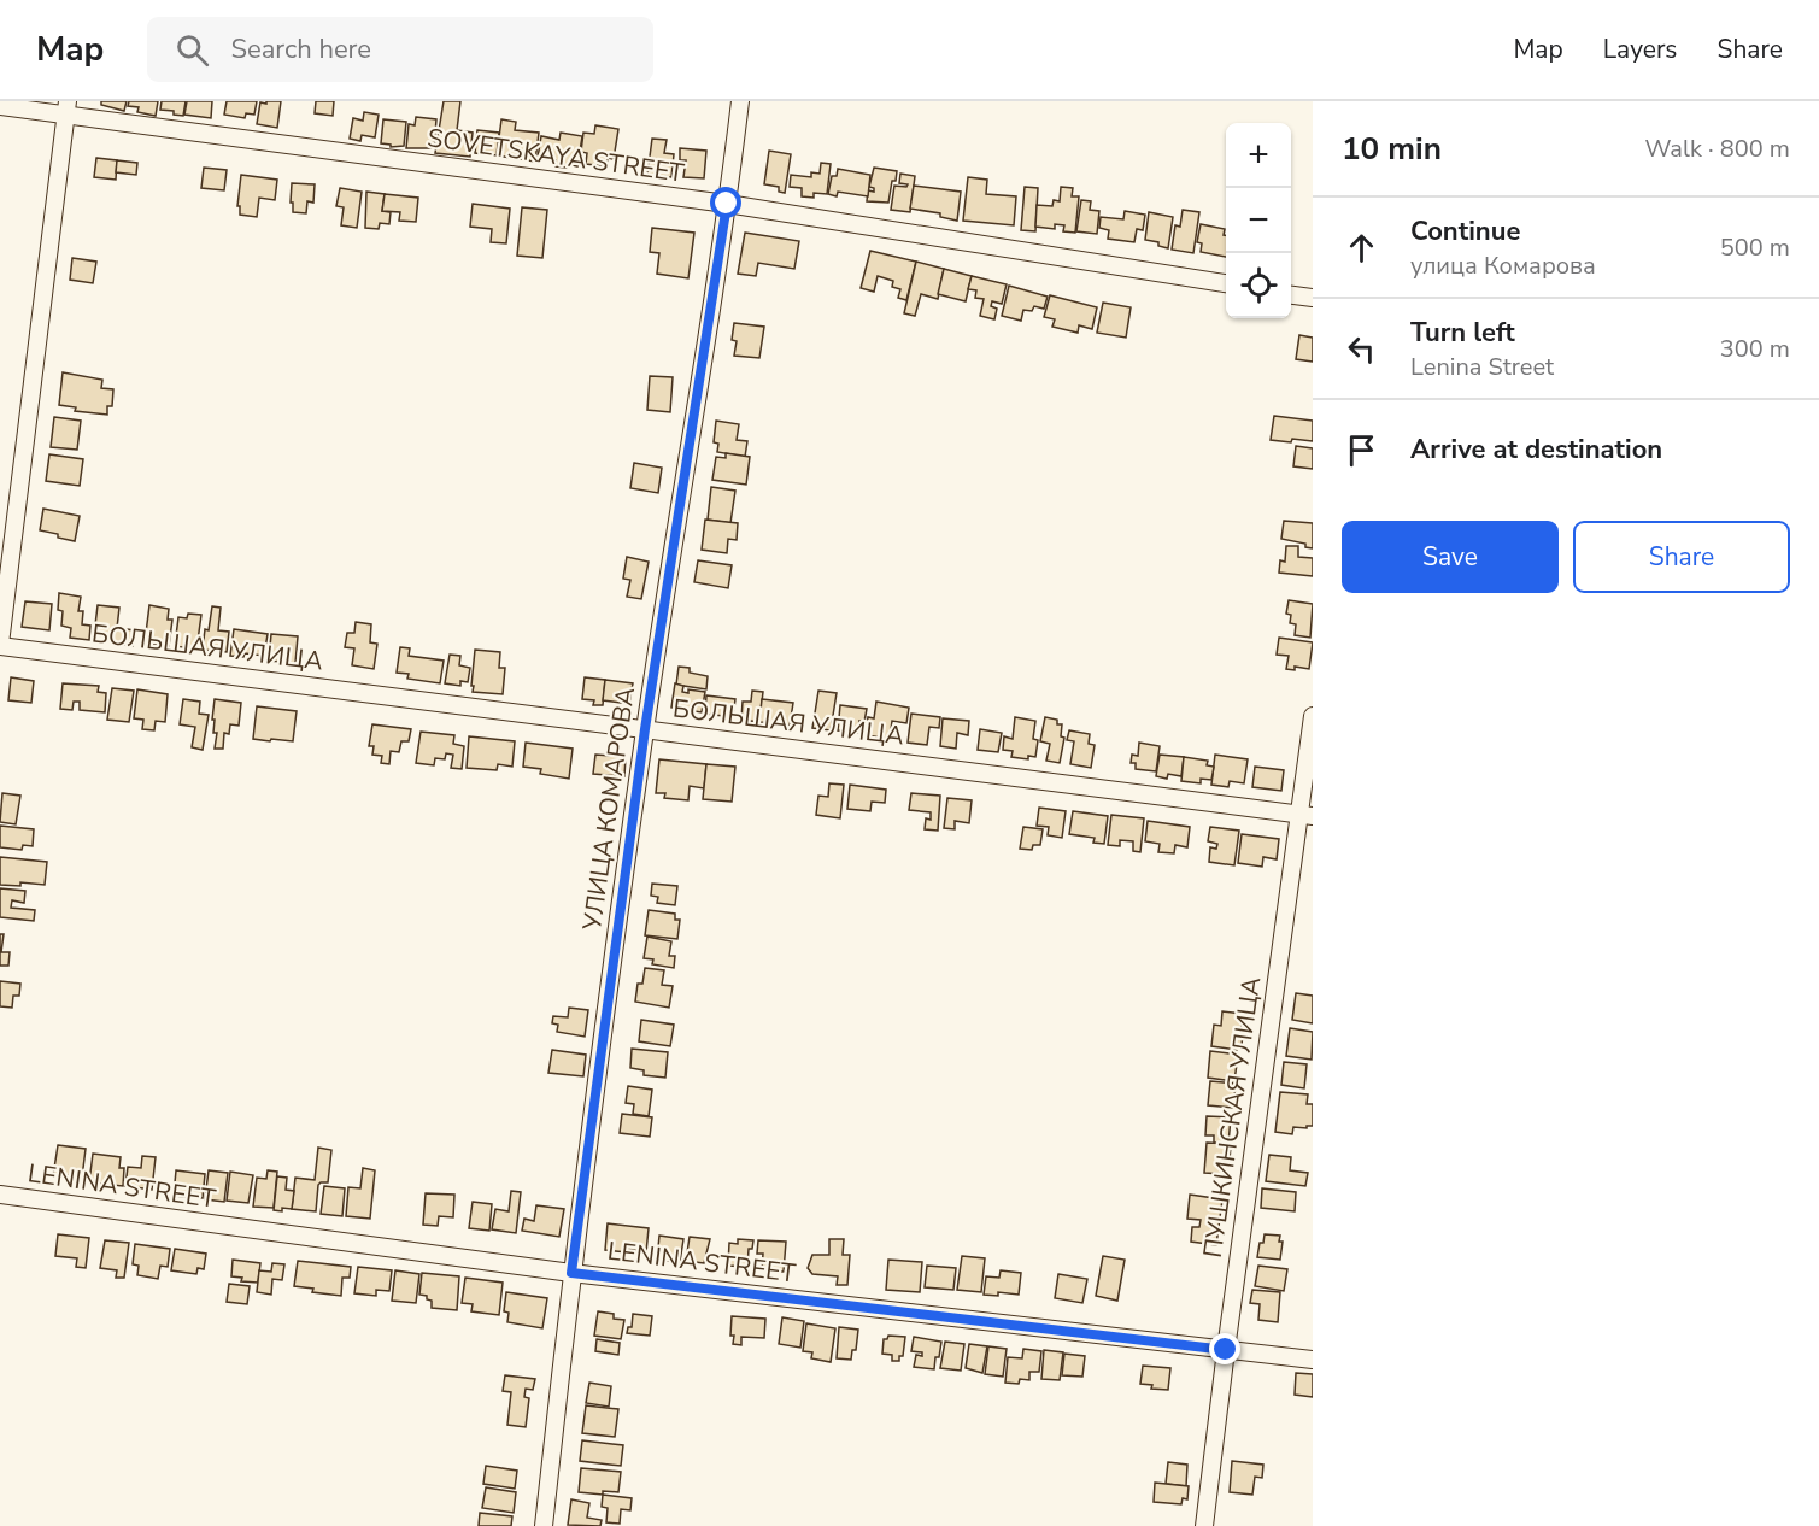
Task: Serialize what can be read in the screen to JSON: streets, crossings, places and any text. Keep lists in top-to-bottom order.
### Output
{
  "streets": {
    "street": [
      "SOVETSKAYA STREET",
      "БОЛЬШАЯ УЛИЦА",
      "УЛИЦА КОМАРОВА",
      "ПУШКИНСКАЯ УЛИЦА",
      "LENINA STREET"
    ]
  },
  "crossings": [
    ["SOVETSKAYA STREET", "УЛИЦА КОМАРОВА"],
    ["БОЛЬШАЯ УЛИЦА", "УЛИЦА КОМАРОВА"],
    ["БОЛЬШАЯ УЛИЦА", "ПУШКИНСКАЯ УЛИЦА"],
    ["УЛИЦА КОМАРОВА", "LENINA STREET"],
    ["ПУШКИНСКАЯ УЛИЦА", "LENINA STREET"]
  ],
  "page": {
    "header": "Map",
    "search": "Search here",
    "nav": ["Map", "Layers", "Share"],
    "heading": ["10 min", "Walk · 800 m"],
    "map_buttons": ["+", "−"],
    "list": [
      ["Continue", "улица Комарова", "500 m"],
      ["Turn left", "Lenina Street", "300 m"],
      "Arrive at destination"
    ],
    "buttons": ["Save", "Share"]
  }
}
